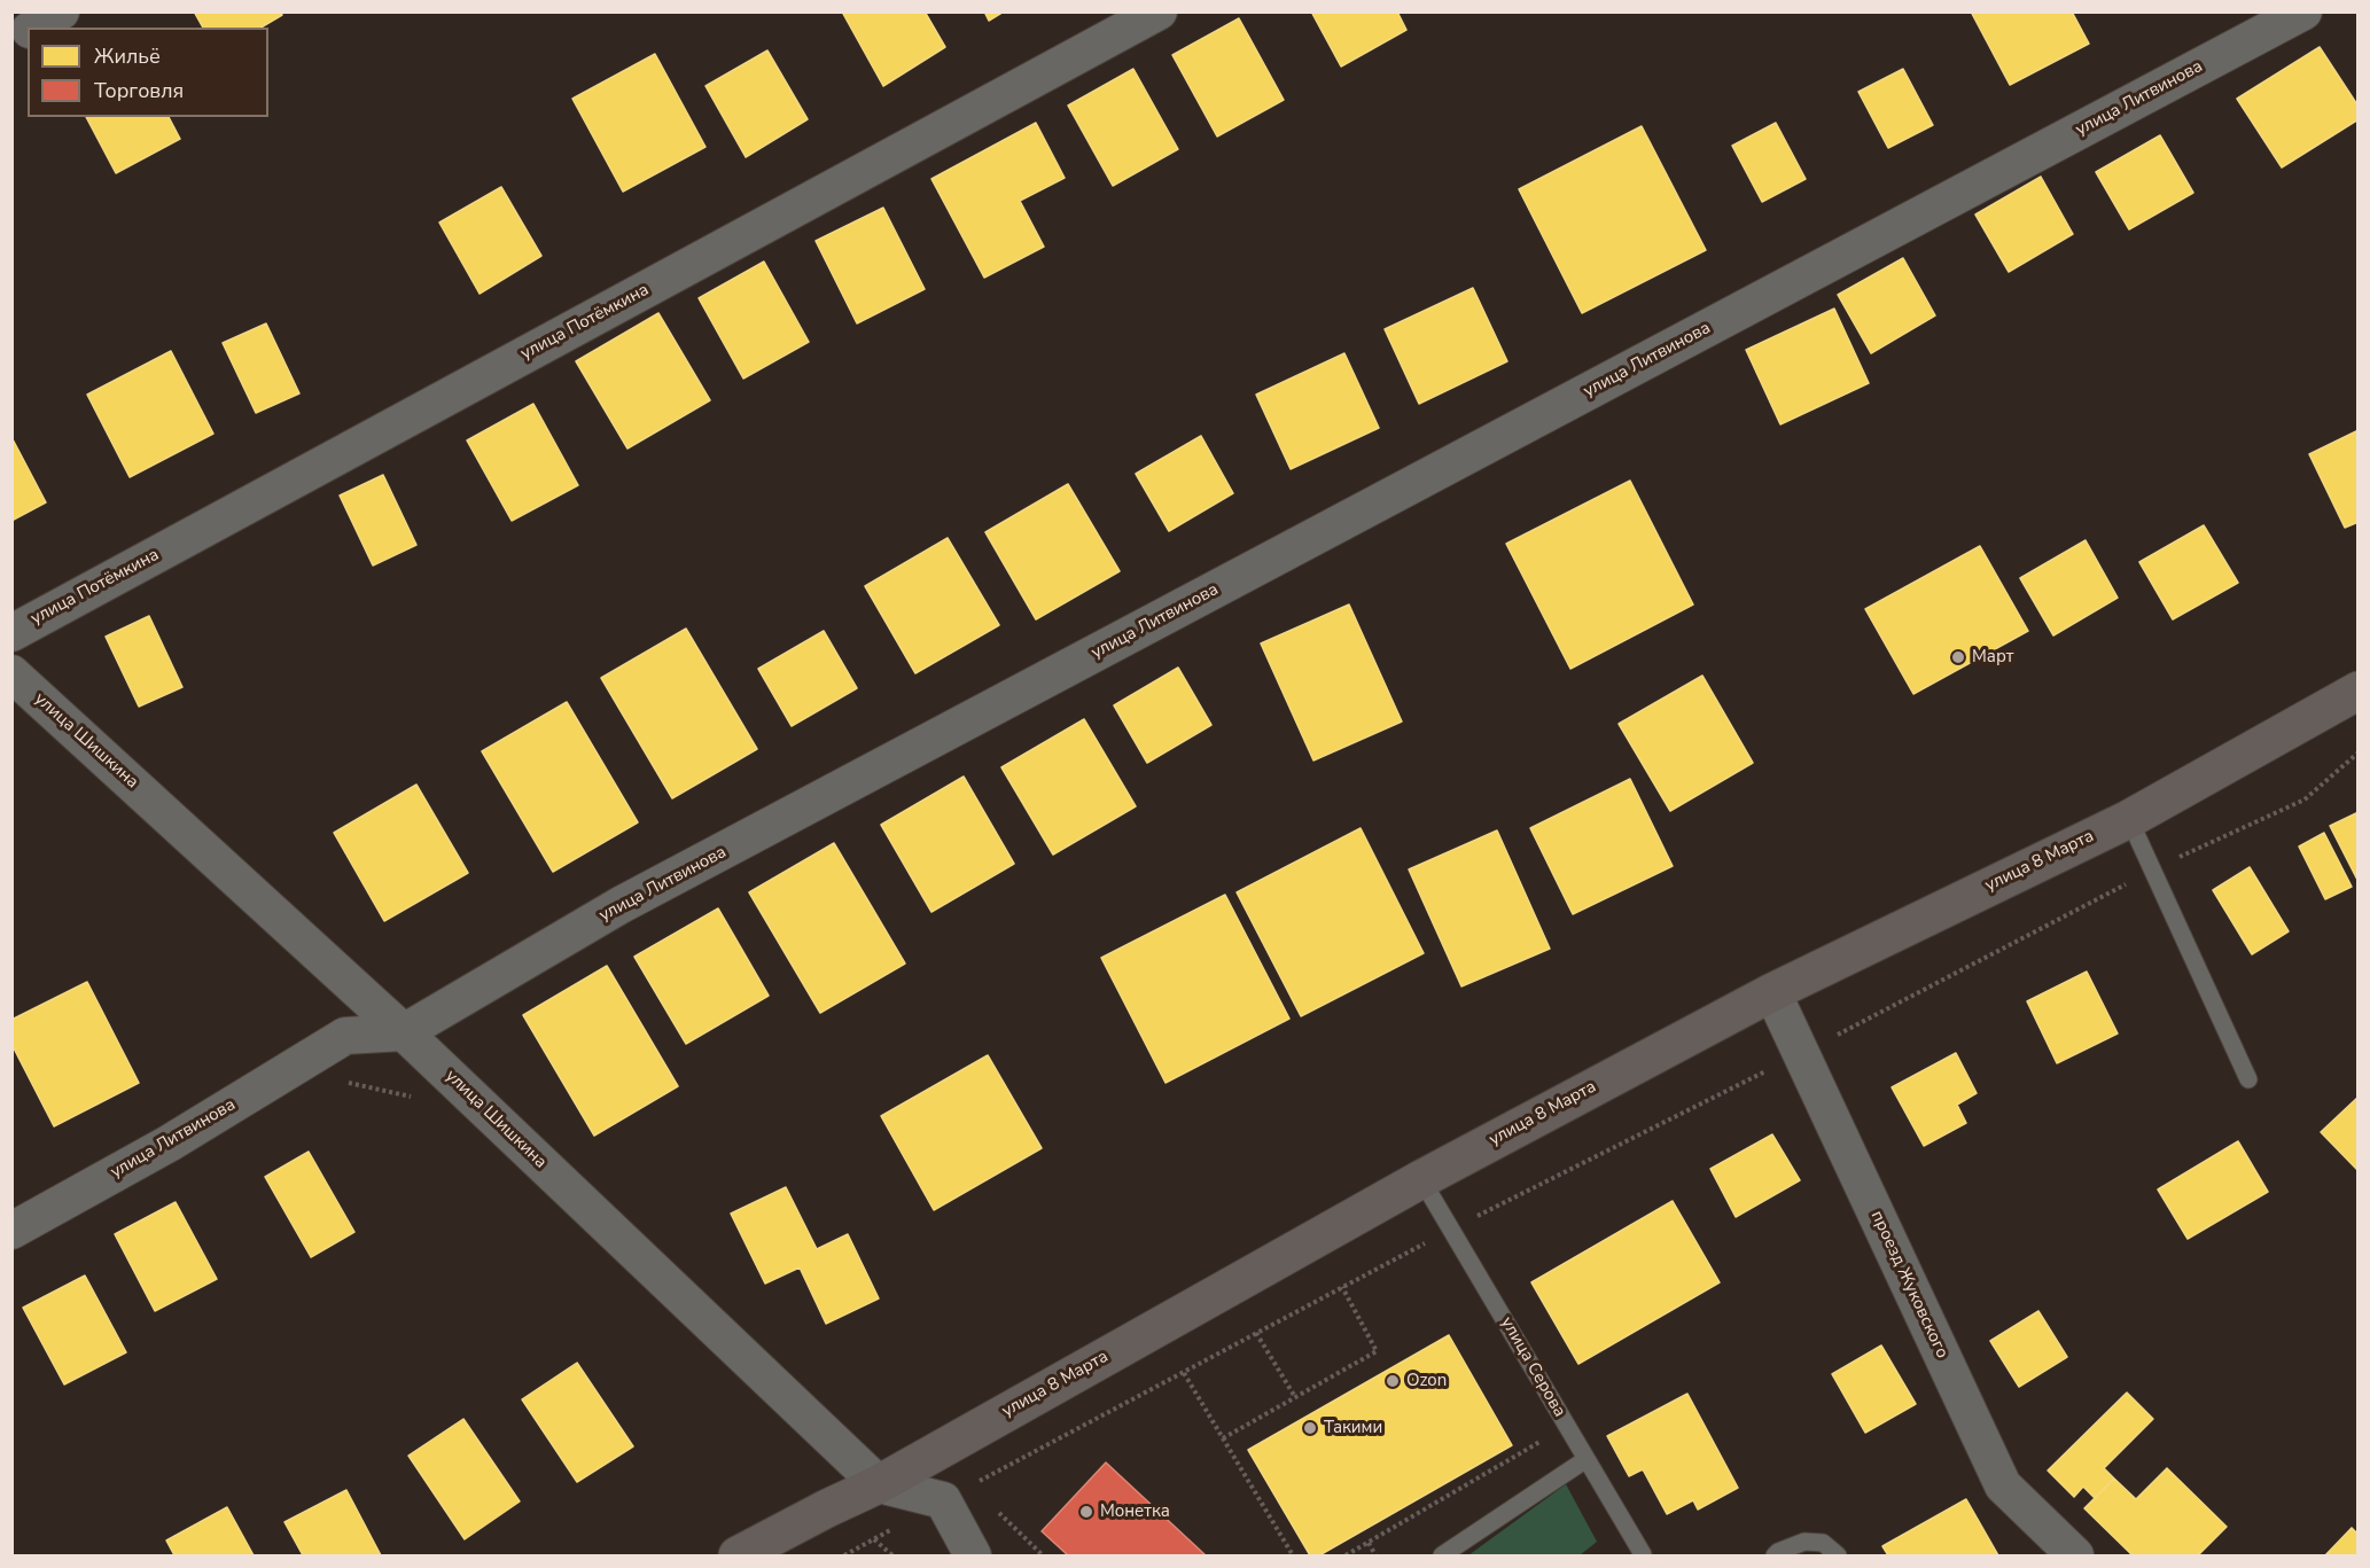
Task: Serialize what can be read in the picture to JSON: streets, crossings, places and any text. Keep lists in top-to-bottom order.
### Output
{
  "streets": {
    "street": [
      "улица Литвинова",
      "улица Потёмкина",
      "улица Шишкина",
      "улица 8 Марта",
      "проезд Жуковского"
    ],
    "lane": ["улица Серова"]
  },
  "crossings": [
    ["улица Литвинова", "улица Шишкина"],
    ["улица Шишкина", "улица 8 Марта"],
    ["улица 8 Марта", "проезд Жуковского"],
    ["улица 8 Марта", "улица Серова"]
  ],
  "places": [
    "Март",
    "Ozon",
    "Такими",
    "Монетка"
  ],
  "legend": ["Жильё", "Торговля"]
}
